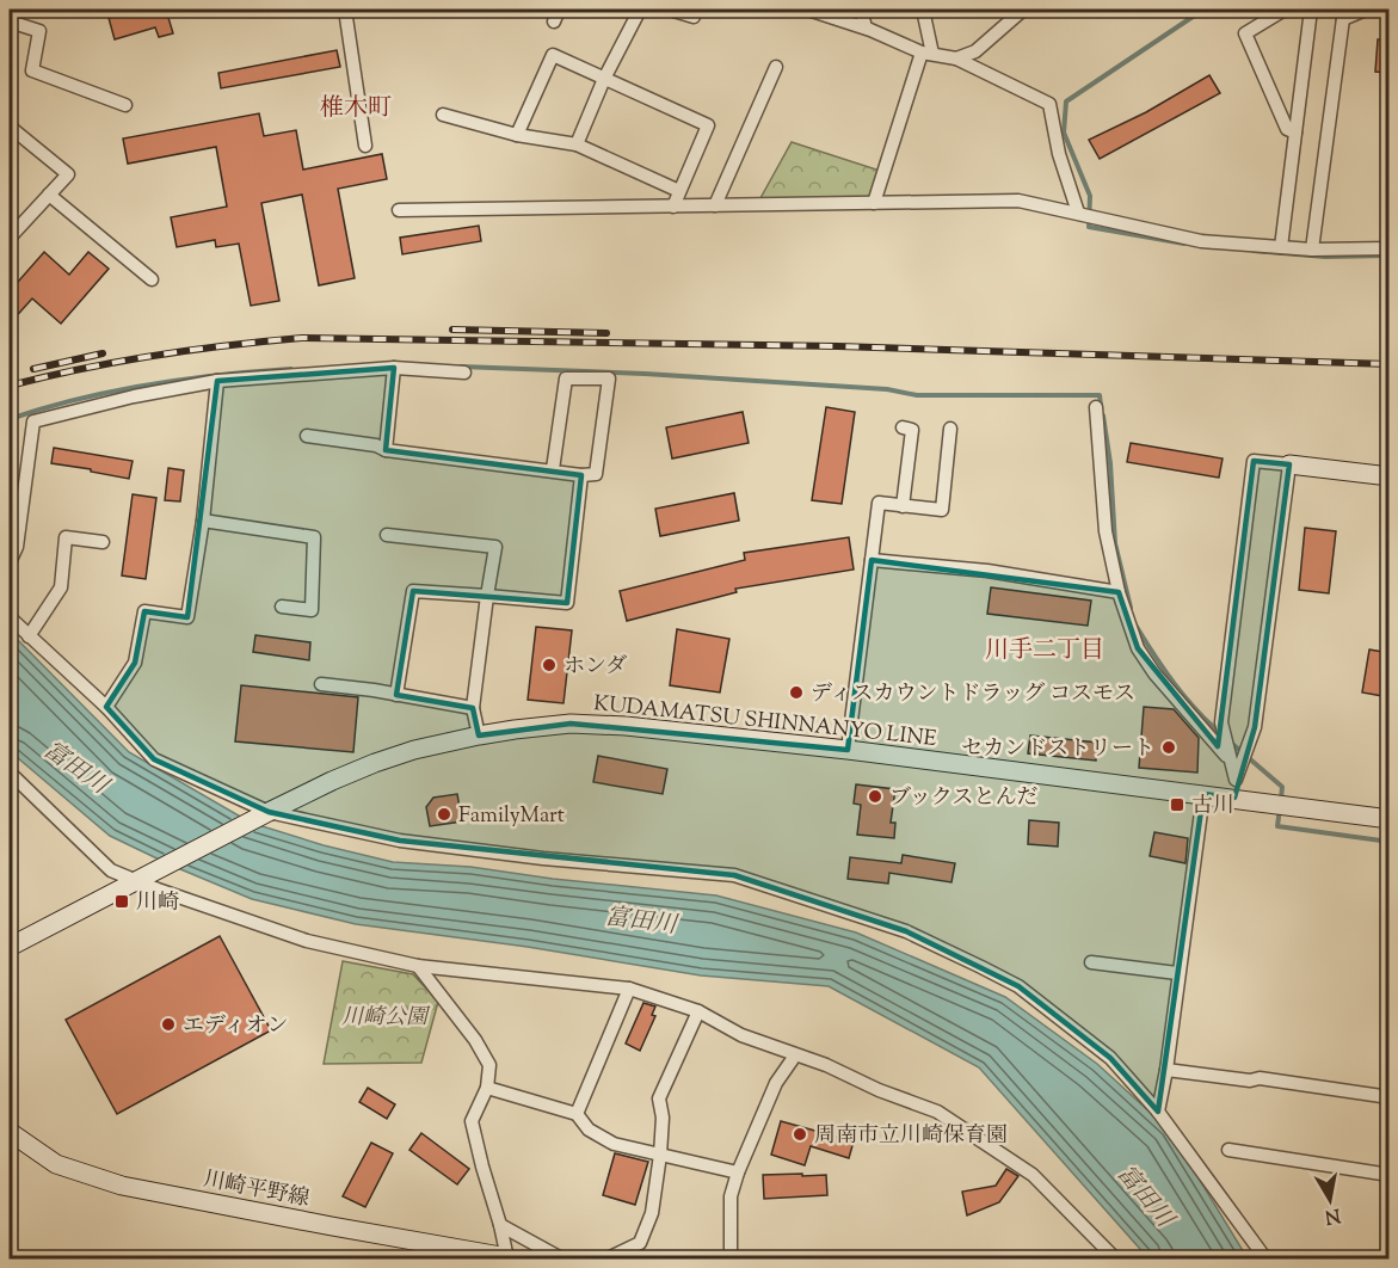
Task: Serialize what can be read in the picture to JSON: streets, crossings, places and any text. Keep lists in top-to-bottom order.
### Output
{
  "streets": {
    "main road": ["KUDAMATSU SHINNANYO LINE", "川崎平野線"]
  },
  "districts": ["椎木町", "川手二丁目"],
  "water": ["富田川"],
  "parks": ["川崎公園"],
  "places": {
    "other": [
      "ホンダ",
      "ディスカウントドラッグ コスモス",
      "セカンドストリート",
      "ブックスとんだ",
      "FamilyMart",
      "エディオン",
      "周南市立川崎保育園"
    ],
    "transit": ["古川", "川崎"]
  },
  "north": "bottom"
}
